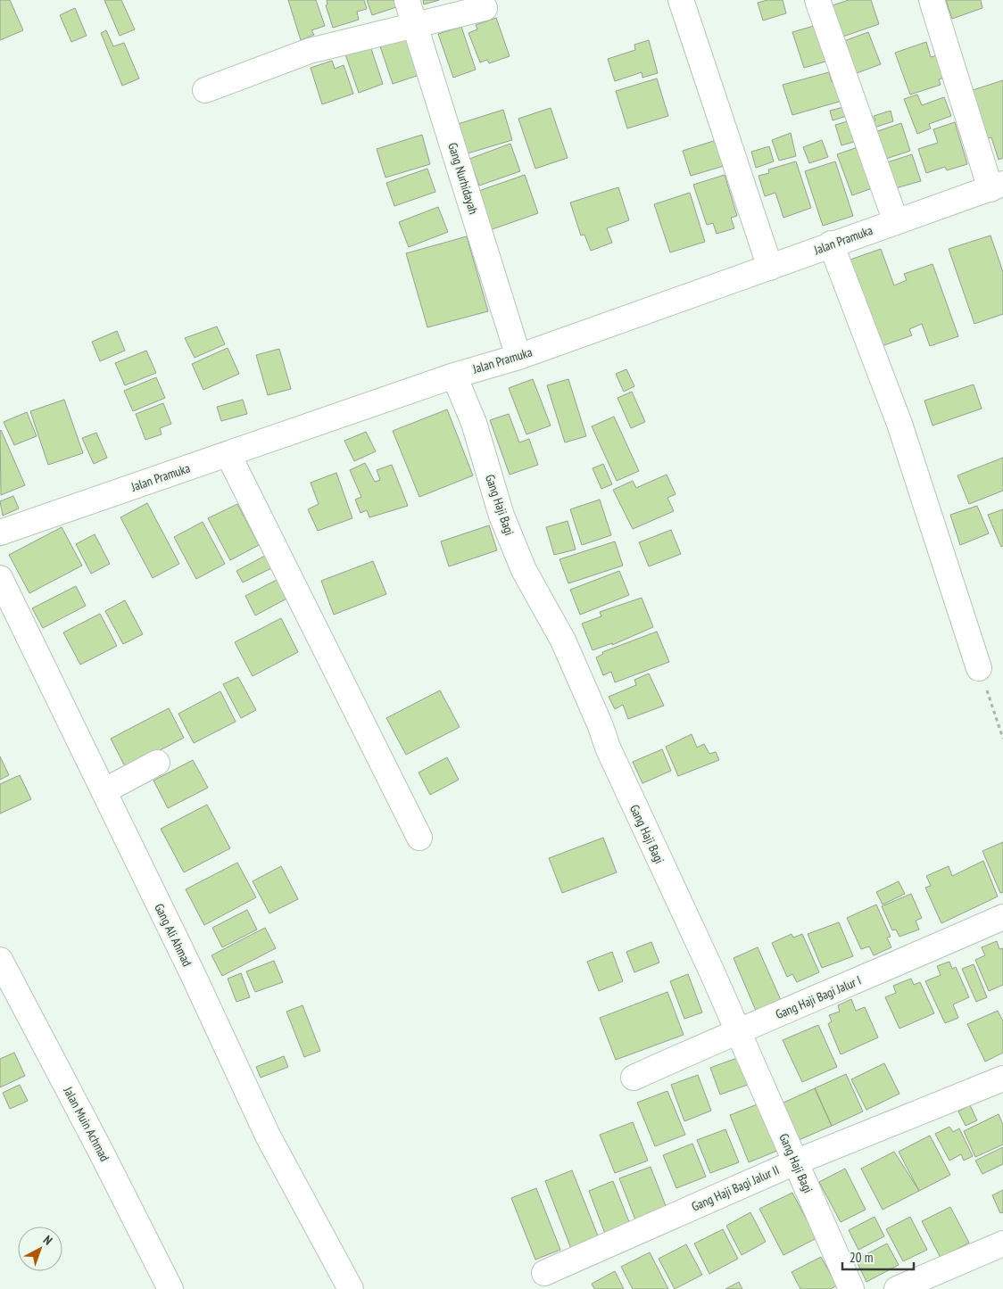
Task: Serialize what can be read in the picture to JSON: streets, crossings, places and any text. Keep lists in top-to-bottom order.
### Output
{
  "streets": {
    "street": [
      "Gang Nurhidayah",
      "Jalan Pramuka",
      "Gang Haji Bagi",
      "Gang Ali Ahmad",
      "Gang Haji Bagi Jalur I",
      "Jalan Muin Achmad",
      "Gang Haji Bagi Jalur II"
    ]
  },
  "crossings": [
    ["Gang Nurhidayah", "Jalan Pramuka"],
    ["Jalan Pramuka", "Gang Haji Bagi"],
    ["Gang Haji Bagi", "Gang Haji Bagi Jalur I"],
    ["Gang Haji Bagi", "Gang Haji Bagi Jalur II"]
  ],
  "scale_bar": "20 m",
  "north": "top right"
}
